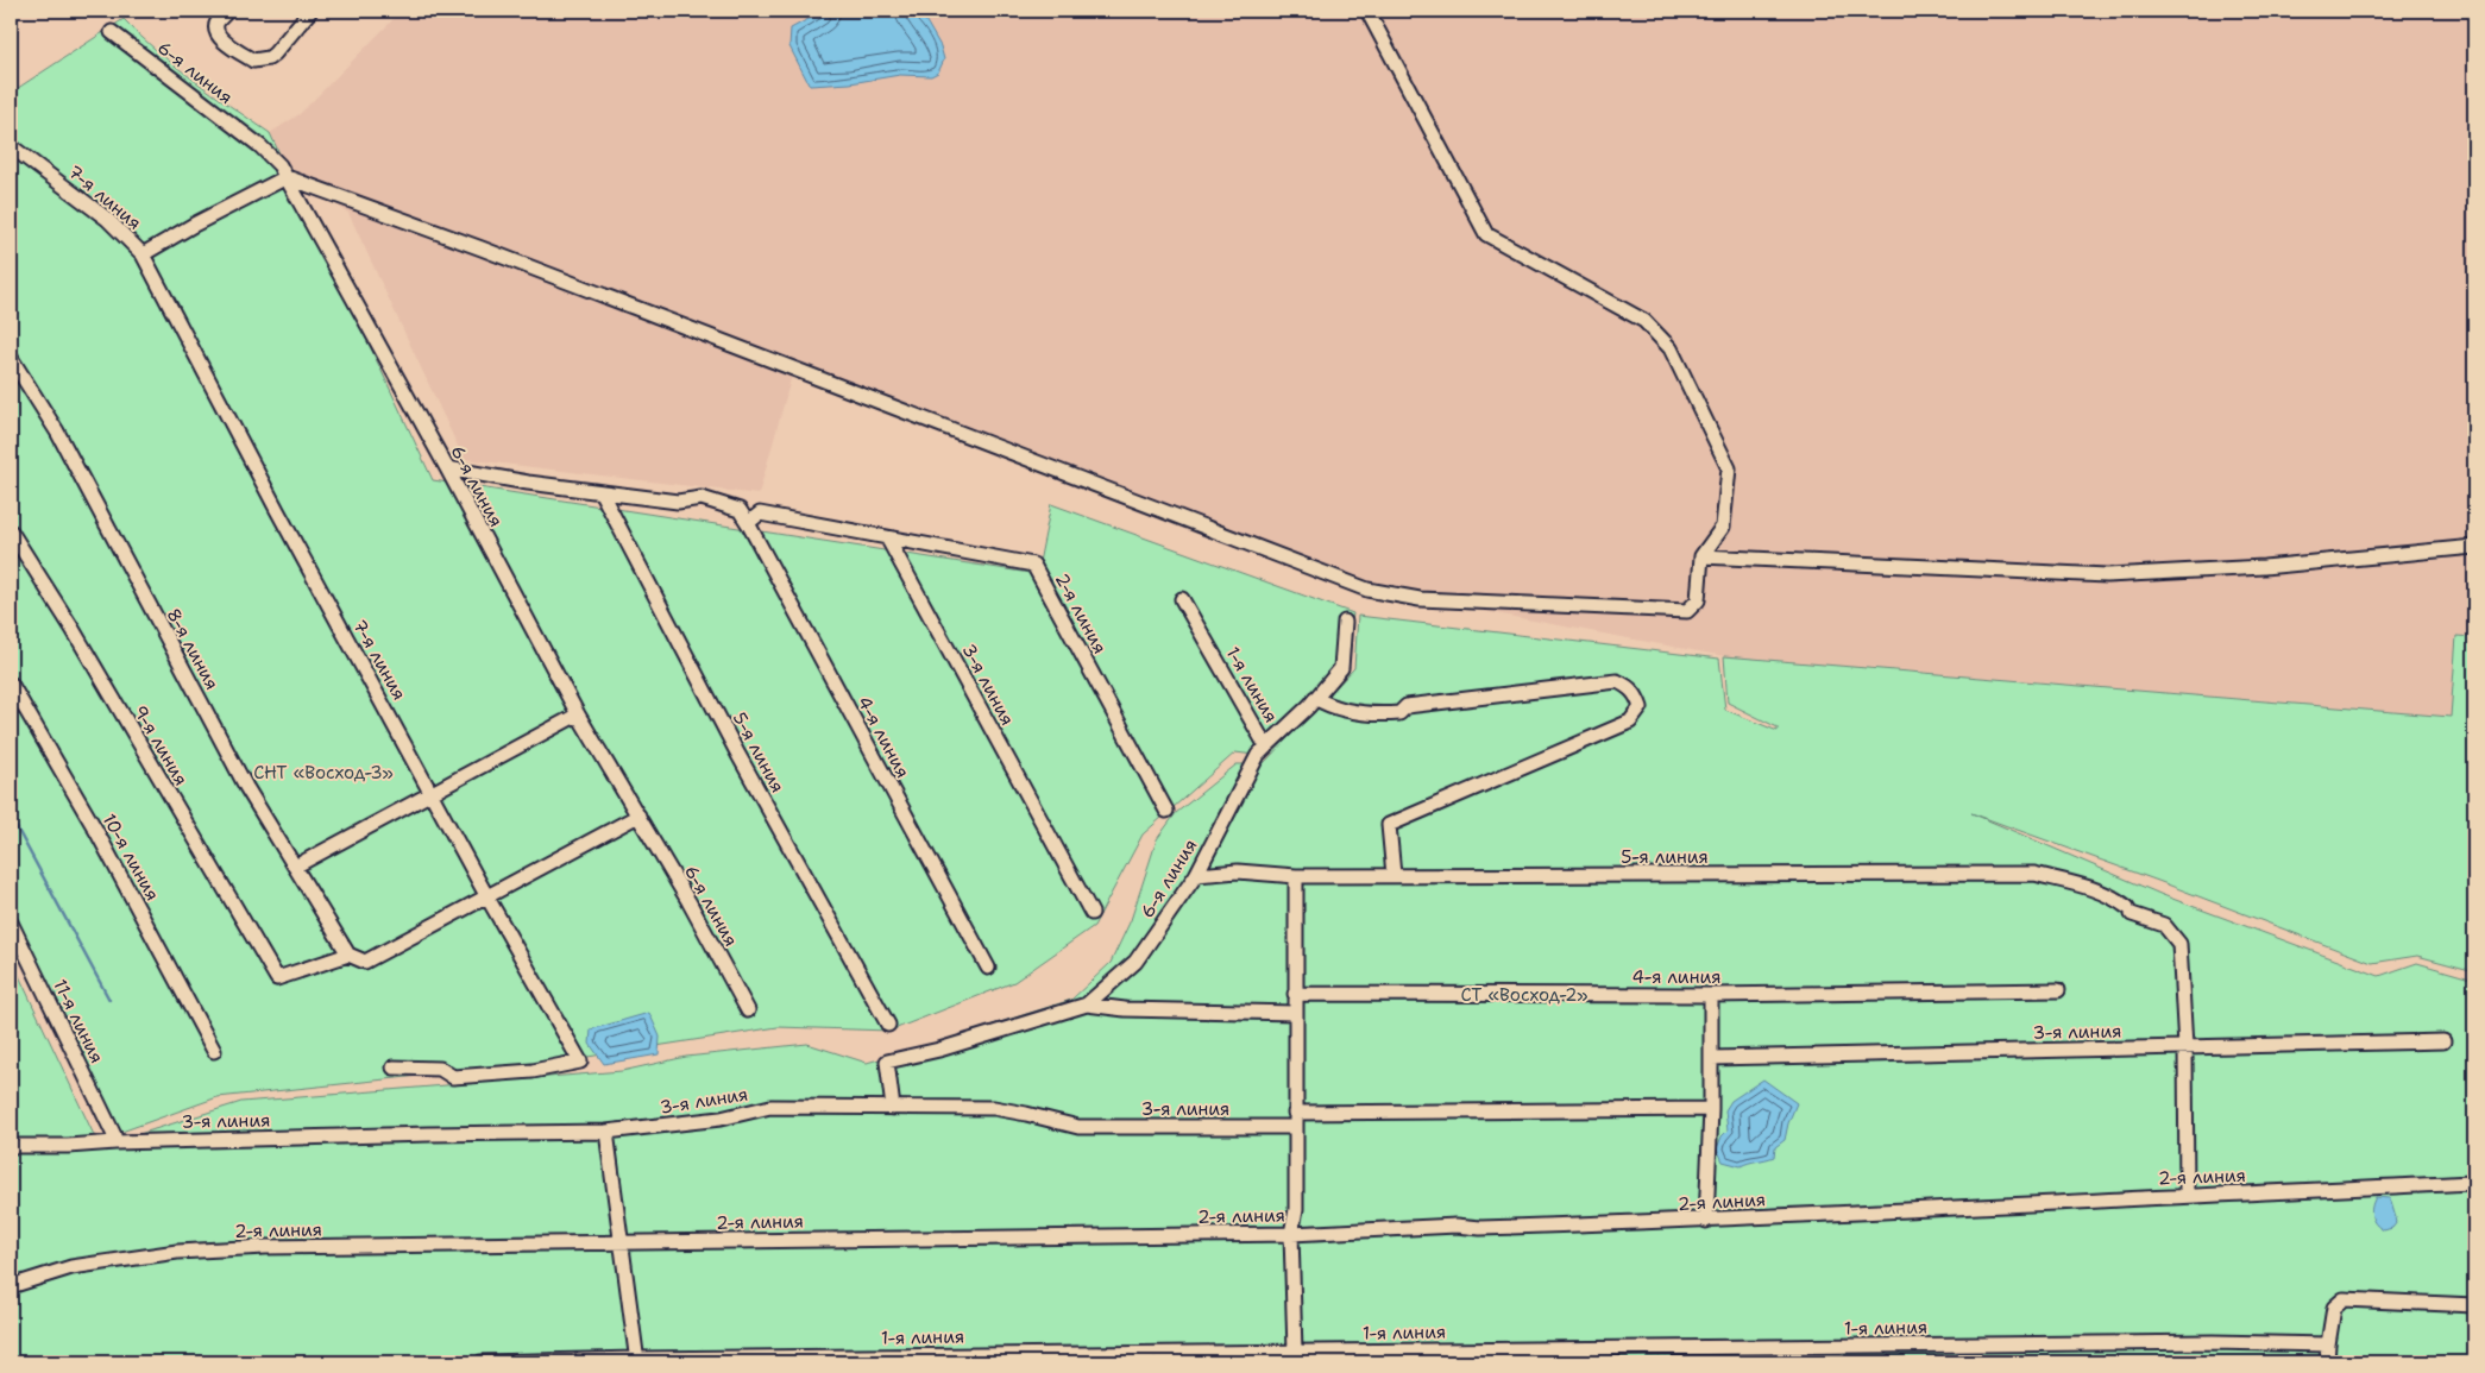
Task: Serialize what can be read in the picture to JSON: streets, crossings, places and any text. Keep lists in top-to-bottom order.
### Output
{
  "streets": {
    "street": [
      "6-я линия",
      "7-я линия",
      "2-я линия",
      "8-я линия",
      "3-я линия",
      "1-я линия",
      "4-я линия",
      "9-я линия",
      "5-я линия",
      "10-я линия",
      "11-я линия"
    ]
  },
  "crossings": [
    ["6-я линия", "1-я линия"],
    ["6-я линия", "5-я линия"],
    ["2-я линия", "3-я линия"],
    ["2-я линия", "5-я линия"],
    ["8-я линия", "9-я линия"],
    ["3-я линия", "5-я линия"],
    ["3-я линия", "11-я линия"]
  ],
  "parks": ["СНТ «Восход-3»", "СТ «Восход-2»"]
}
